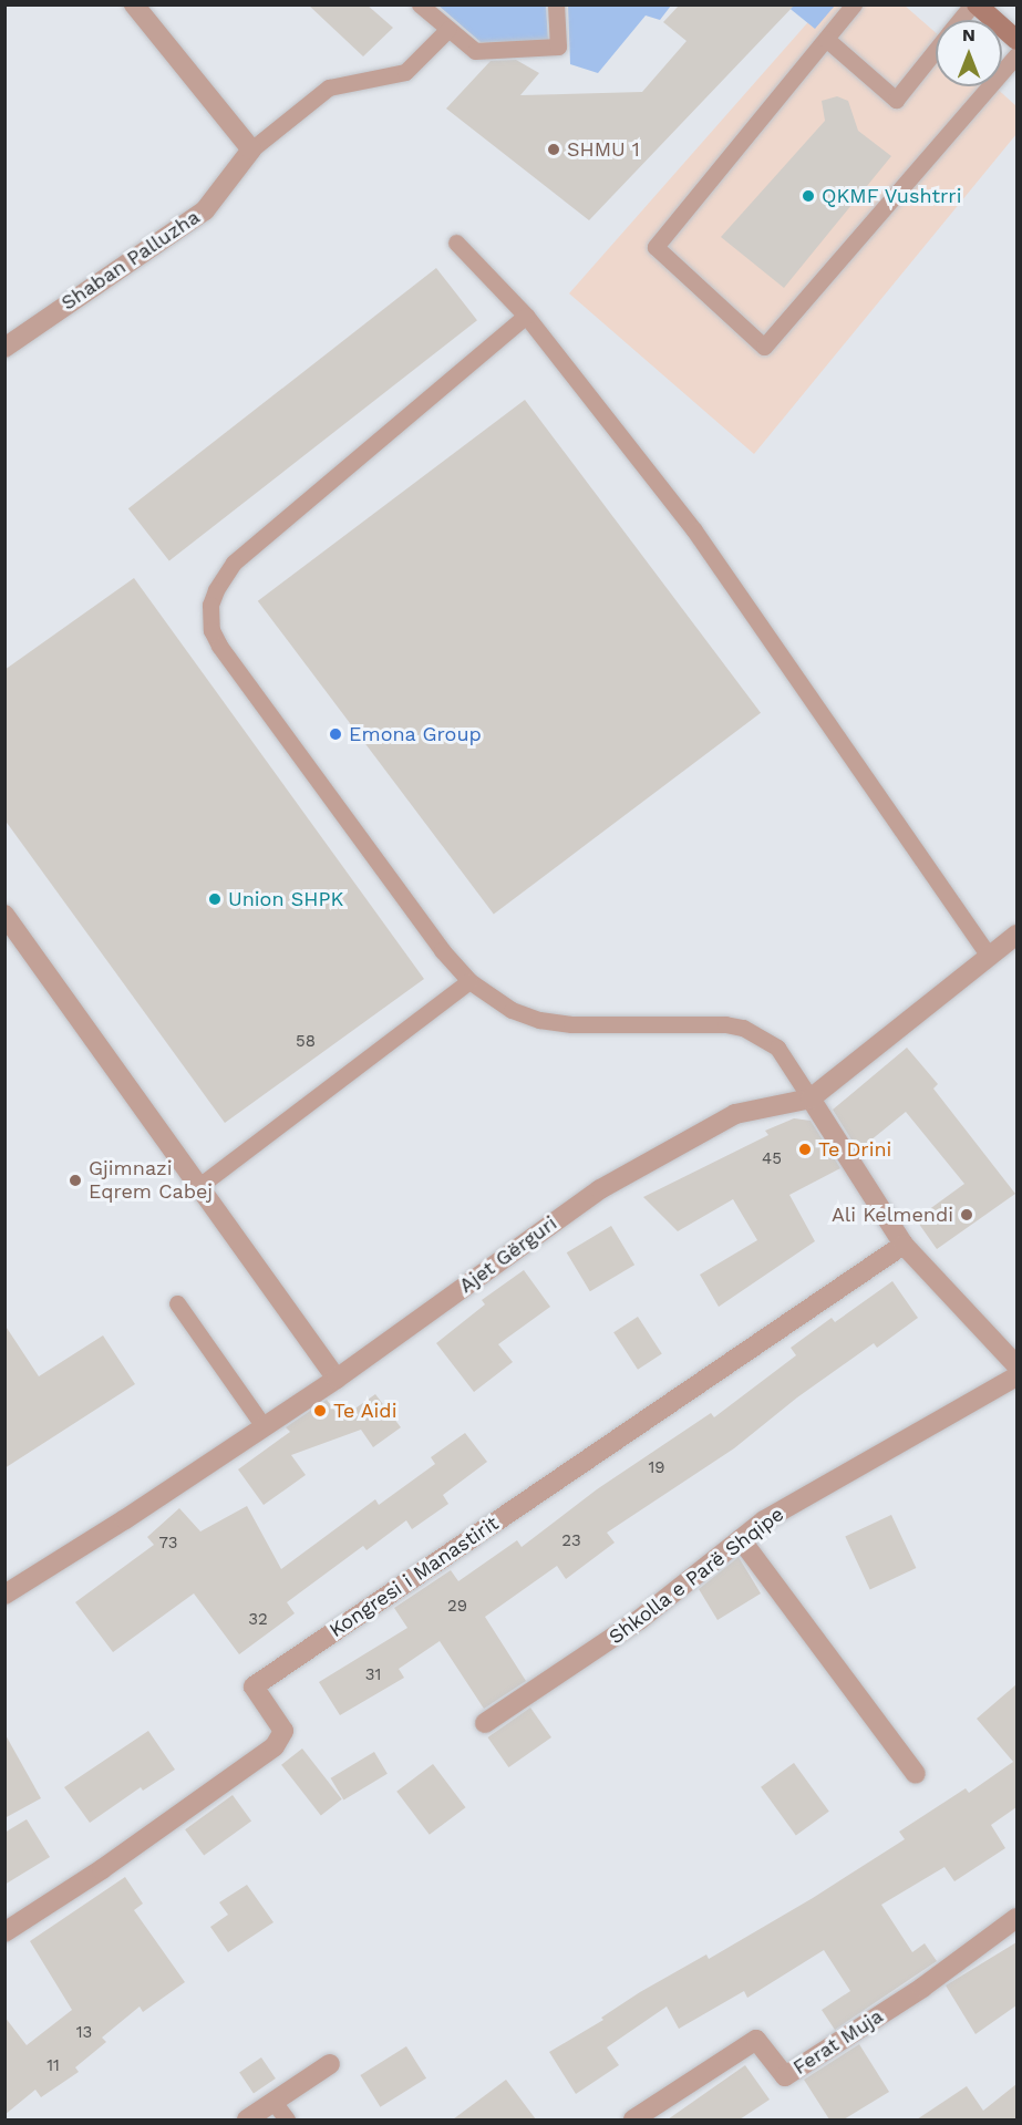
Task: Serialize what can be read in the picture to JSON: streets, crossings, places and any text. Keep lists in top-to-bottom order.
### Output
{
  "streets": {
    "street": [
      "Shaban Palluzha",
      "Ajet Gërguri",
      "Shkolla e Parë Shqipe",
      "Kongresi i Manastirit",
      "Ferat Muja"
    ]
  },
  "places": [
    "SHMU 1",
    "QKMF Vushtrri",
    "Emona Group",
    "Union SHPK",
    "Te Drini",
    "Gjimnazi Eqrem Cabej",
    "Ali Kelmendi",
    "Te Aidi"
  ],
  "house_numbers": [
    "58",
    "45",
    "19",
    "23",
    "73",
    "29",
    "32",
    "31",
    "13",
    "11"
  ],
  "north": "top"
}
